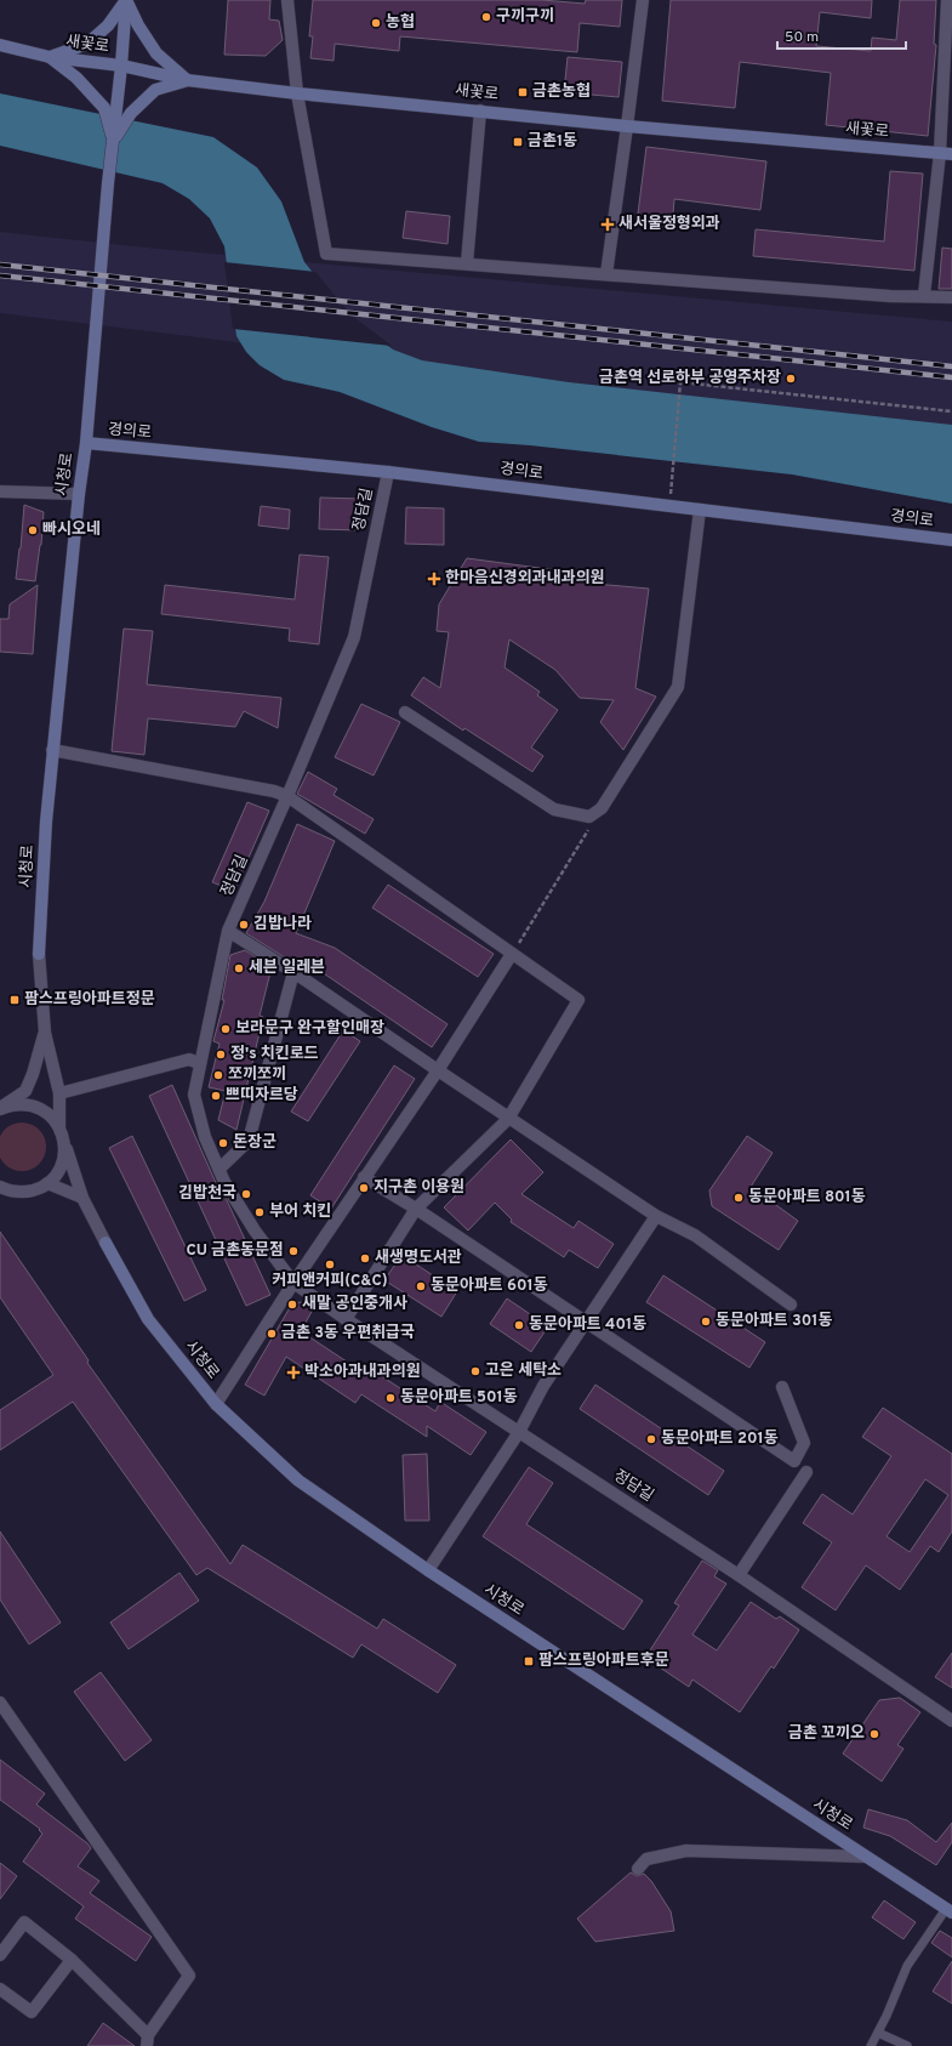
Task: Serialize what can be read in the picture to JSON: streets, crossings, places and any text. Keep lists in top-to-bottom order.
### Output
{
  "streets": {
    "street": [
      "새꽃로",
      "경의로",
      "시청로",
      "정담길"
    ]
  },
  "crossings": [
    ["새꽃로", "시청로"],
    ["경의로", "시청로"],
    ["경의로", "정담길"]
  ],
  "places": {
    "other": [
      "구끼구끼",
      "농협",
      "금촌역 선로하부 공영주차장",
      "빠시오네",
      "김밥나라",
      "세븐 일레븐",
      "보라문구 완구할인매장",
      "정's 치킨로드",
      "쪼끼쪼끼",
      "쁘띠자르당",
      "돈장군",
      "지구촌 이용원",
      "김밥천국",
      "동문아파트 801동",
      "부어 치킨",
      "CU 금촌동문점",
      "새생명도서관",
      "커피앤커피(C&C)",
      "동문아파트 601동",
      "새말 공인중개사",
      "동문아파트 301동",
      "동문아파트 401동",
      "금촌 3동 우편취급국",
      "고은 세탁소",
      "동문아파트 501동",
      "동문아파트 201동",
      "금촌 꼬끼오"
    ],
    "transit": [
      "금촌농협",
      "금촌1동",
      "팜스프링아파트정문",
      "팜스프링아파트후문"
    ],
    "health": ["새서울정형외과", "한마음신경외과내과의원", "박소아과내과의원"]
  },
  "scale_bar": "50 m"
}
